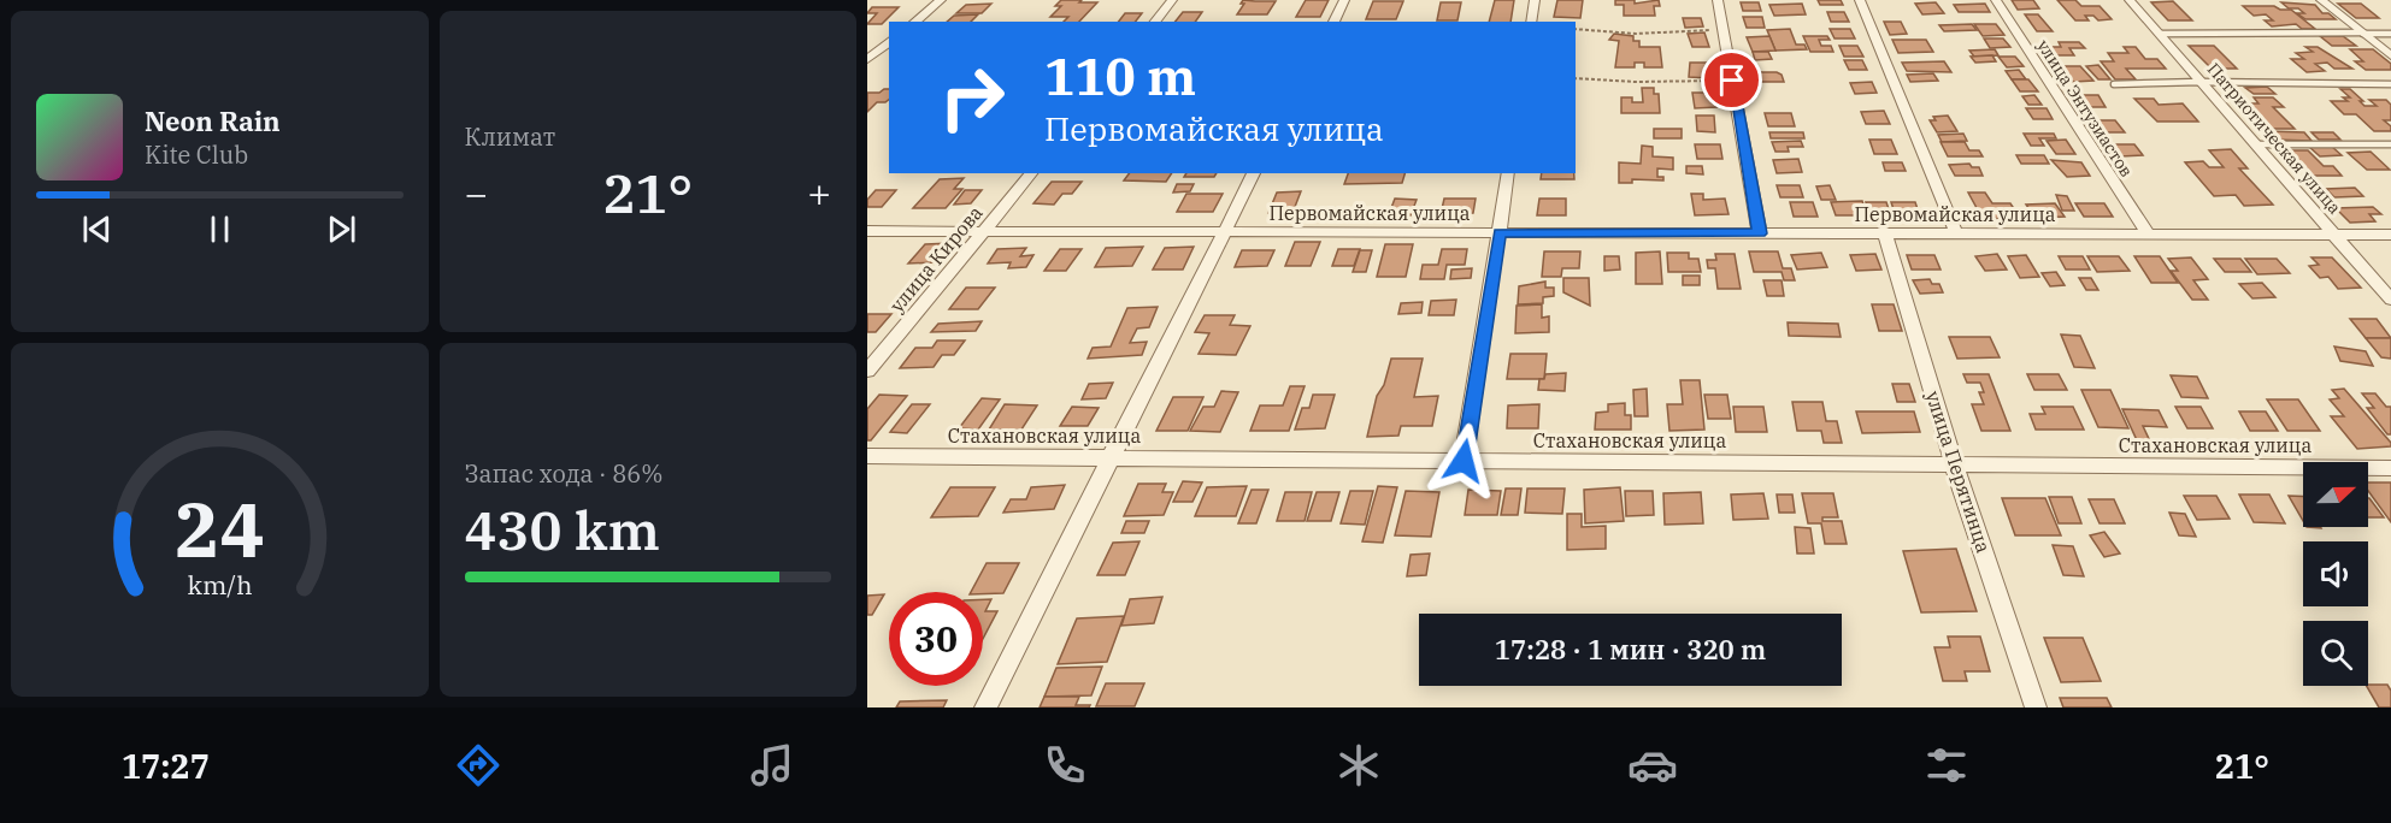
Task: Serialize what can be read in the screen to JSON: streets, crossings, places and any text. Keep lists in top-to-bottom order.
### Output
{
  "streets": {
    "street": [
      "улица Энтузиастов",
      "Патриотическая улица",
      "Первомайская улица",
      "улица Кирова",
      "Стахановская улица",
      "улица Перятинца"
    ]
  },
  "crossings": [
    ["улица Энтузиастов", "Первомайская улица"],
    ["Патриотическая улица", "Первомайская улица"],
    ["Первомайская улица", "улица Кирова"],
    ["Первомайская улица", "улица Перятинца"],
    ["Стахановская улица", "улица Перятинца"]
  ],
  "north": "right",
  "page": {
    "tile": [
      "Климат",
      ["Запас хода · 86%", "430 km"]
    ],
    "turn": ["110 m", "Первомайская улица"],
    "song": ["Neon Rain", "Kite Club"],
    "heat": ["−", "21°", "+"],
    "limit": "30",
    "trip": "17:28 · 1 мин · 320 m",
    "tabs": ["17:27", "21°"],
    "gauge": ["24", "km/h"]
  }
}
